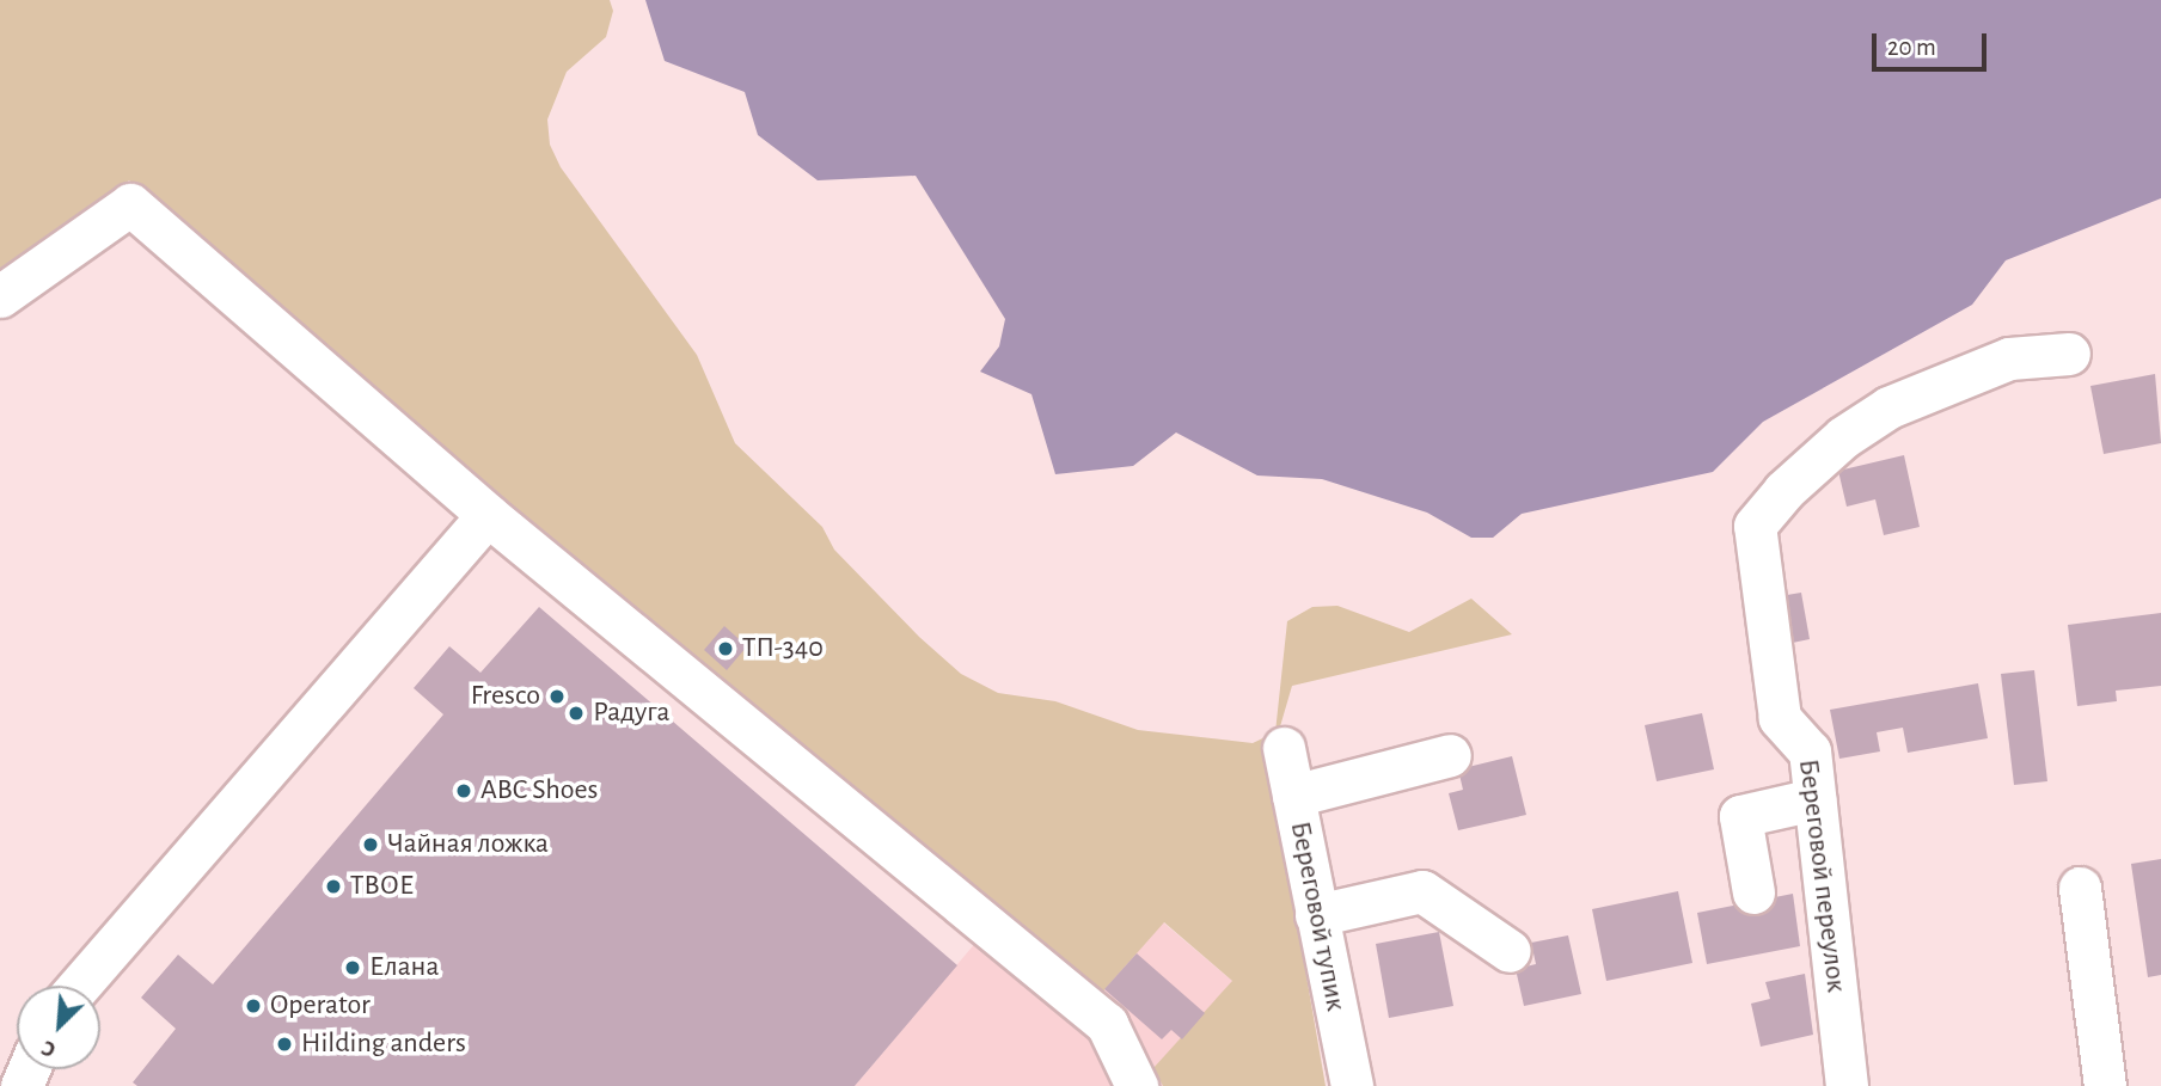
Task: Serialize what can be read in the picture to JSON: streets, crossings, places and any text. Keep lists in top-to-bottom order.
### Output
{
  "streets": {
    "lane": ["Береговой переулок", "Береговой тупик"]
  },
  "places": [
    "ТП-340",
    "Fresco",
    "Радуга",
    "ABC Shoes",
    "Чайная ложка",
    "ТВОЕ",
    "Елана",
    "Operator",
    "Hilding anders"
  ],
  "scale_bar": "20 m",
  "north": "bottom left"
}
